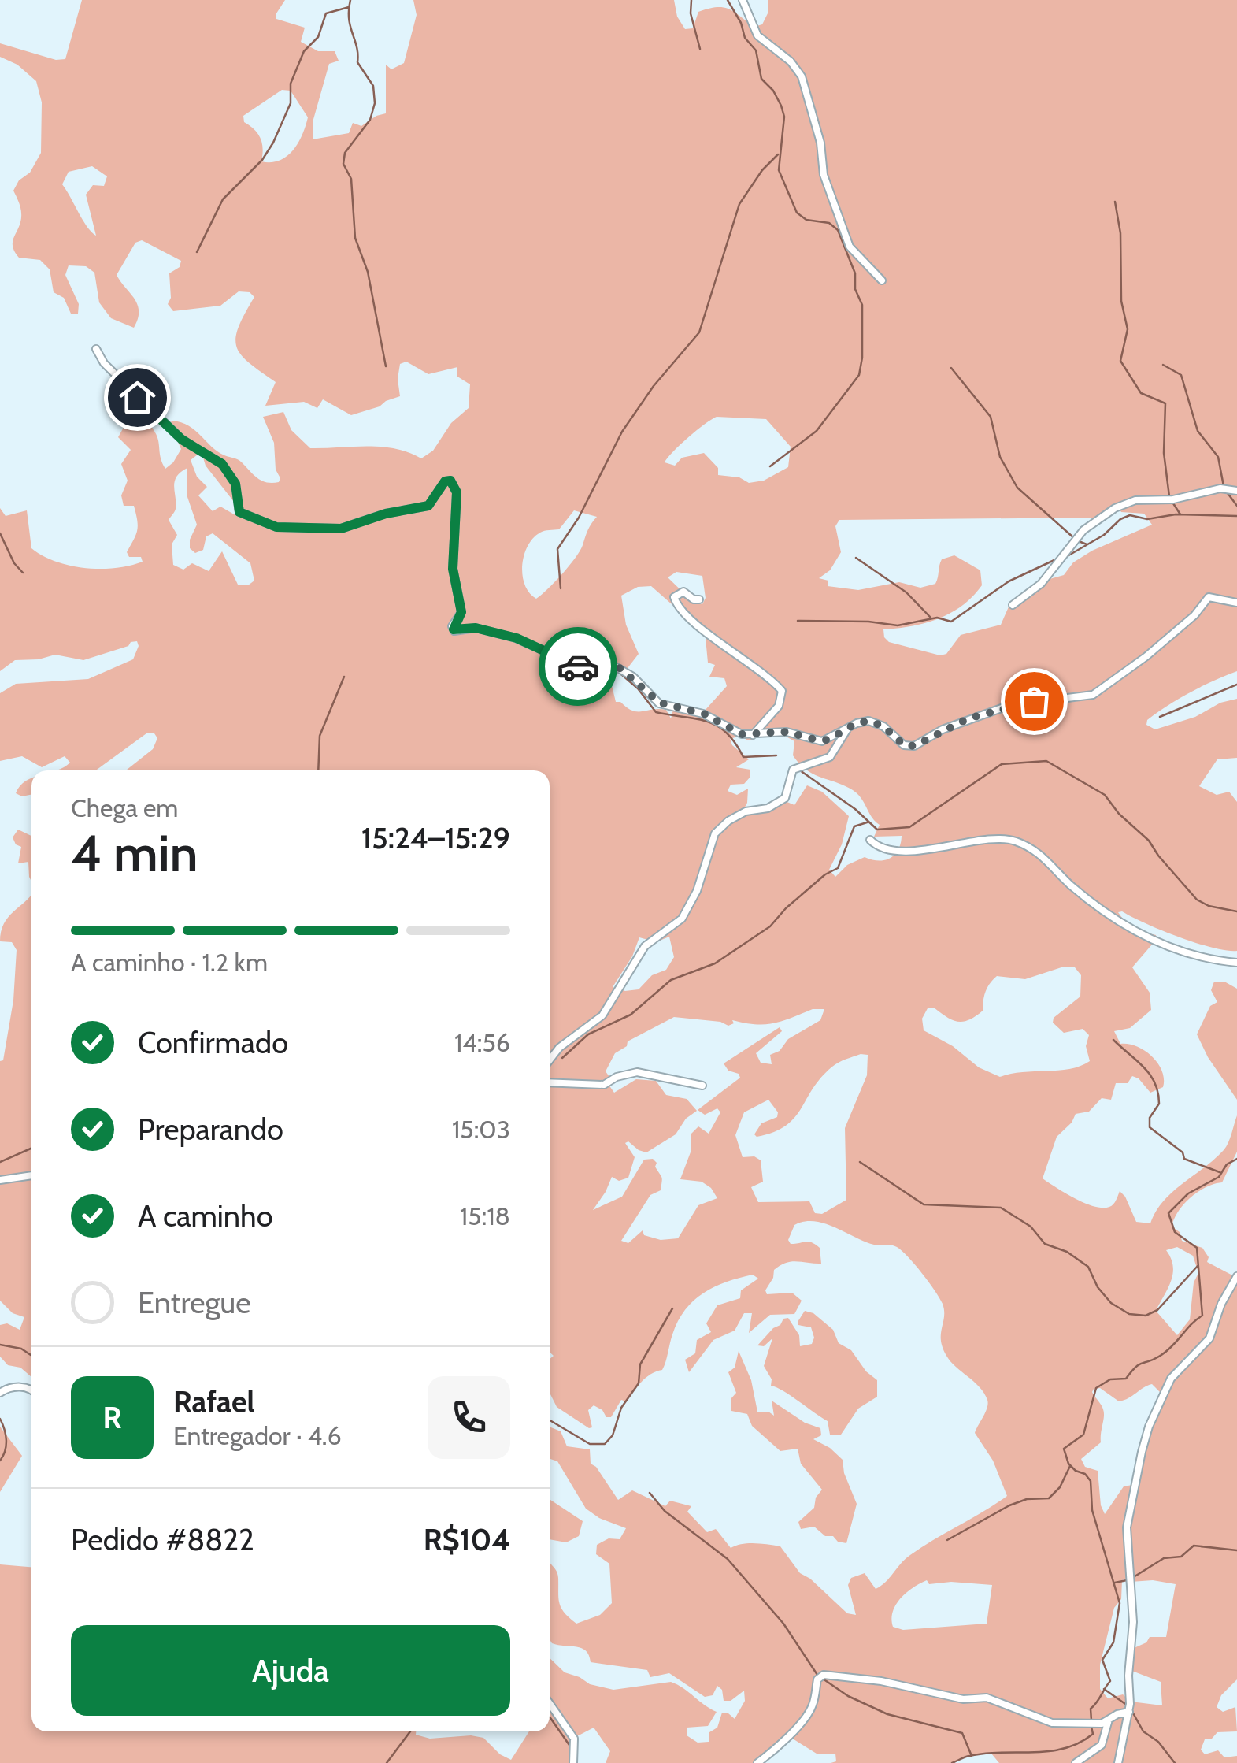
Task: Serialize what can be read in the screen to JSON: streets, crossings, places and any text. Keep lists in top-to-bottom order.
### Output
{
  "page": {
    "heading": ["4 min", "Chega em", "15:24–15:29"],
    "panel": [
      "Rafael",
      "Entregador · 4.6",
      "Pedido #8822",
      "R$104"
    ],
    "bar": "A caminho · 1.2 km",
    "list": [
      ["Confirmado", "14:56"],
      ["Preparando", "15:03"],
      ["A caminho", "15:18"],
      "Entregue"
    ],
    "round": "R",
    "buttons": "Ajuda"
  }
}
